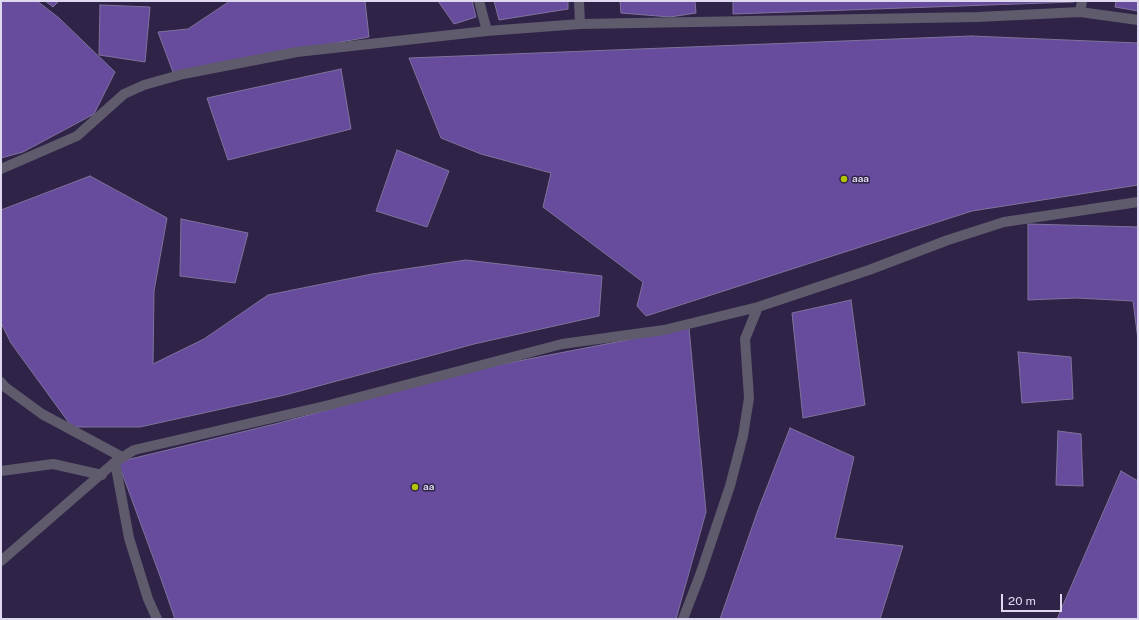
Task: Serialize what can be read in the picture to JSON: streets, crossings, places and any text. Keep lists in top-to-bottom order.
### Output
{
  "places": ["aaa", "aa"],
  "scale_bar": "20 m"
}
